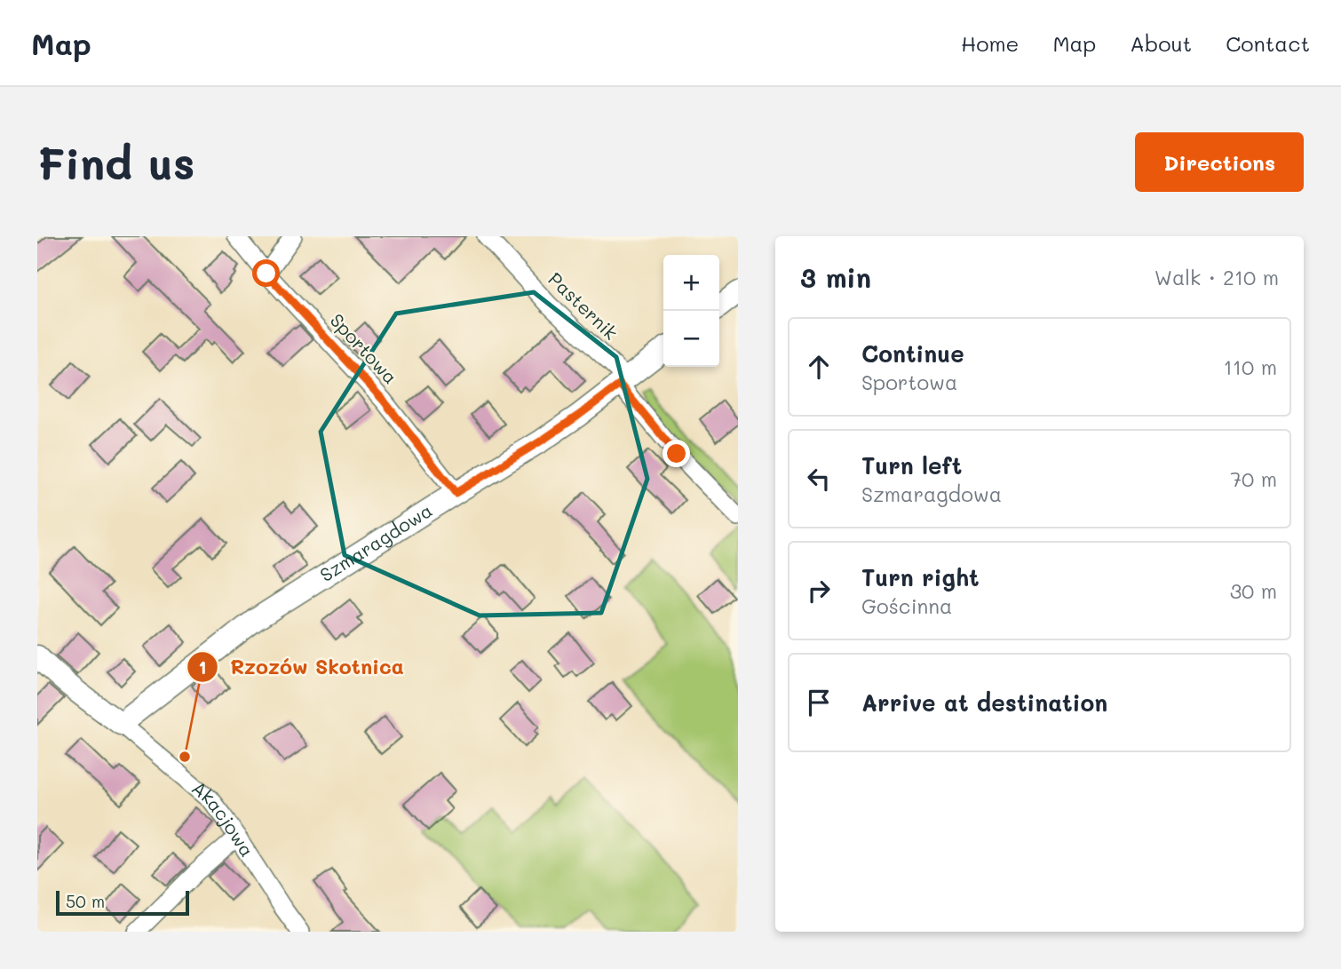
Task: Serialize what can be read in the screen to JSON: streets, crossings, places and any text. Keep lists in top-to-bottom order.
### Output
{
  "streets": {
    "street": [
      "Pasternik",
      "Sportowa",
      "Szmaragdowa",
      "Akacjowa"
    ]
  },
  "crossings": [
    ["Pasternik", "Szmaragdowa"],
    ["Sportowa", "Szmaragdowa"],
    ["Szmaragdowa", "Akacjowa"]
  ],
  "places": ["Rzozów Skotnica"],
  "scale_bar": "50 m",
  "page": {
    "header": "Map",
    "nav": [
      "Home",
      "Map",
      "About",
      "Contact"
    ],
    "buttons": "Directions",
    "title": "Find us",
    "heading": ["3 min", "Walk · 210 m"],
    "map_buttons": ["+", "−"],
    "list": [
      ["Continue", "Sportowa", "110 m"],
      ["Turn left", "Szmaragdowa", "70 m"],
      ["Turn right", "Gościnna", "30 m"],
      "Arrive at destination"
    ],
    "scale": "50 m"
  }
}
